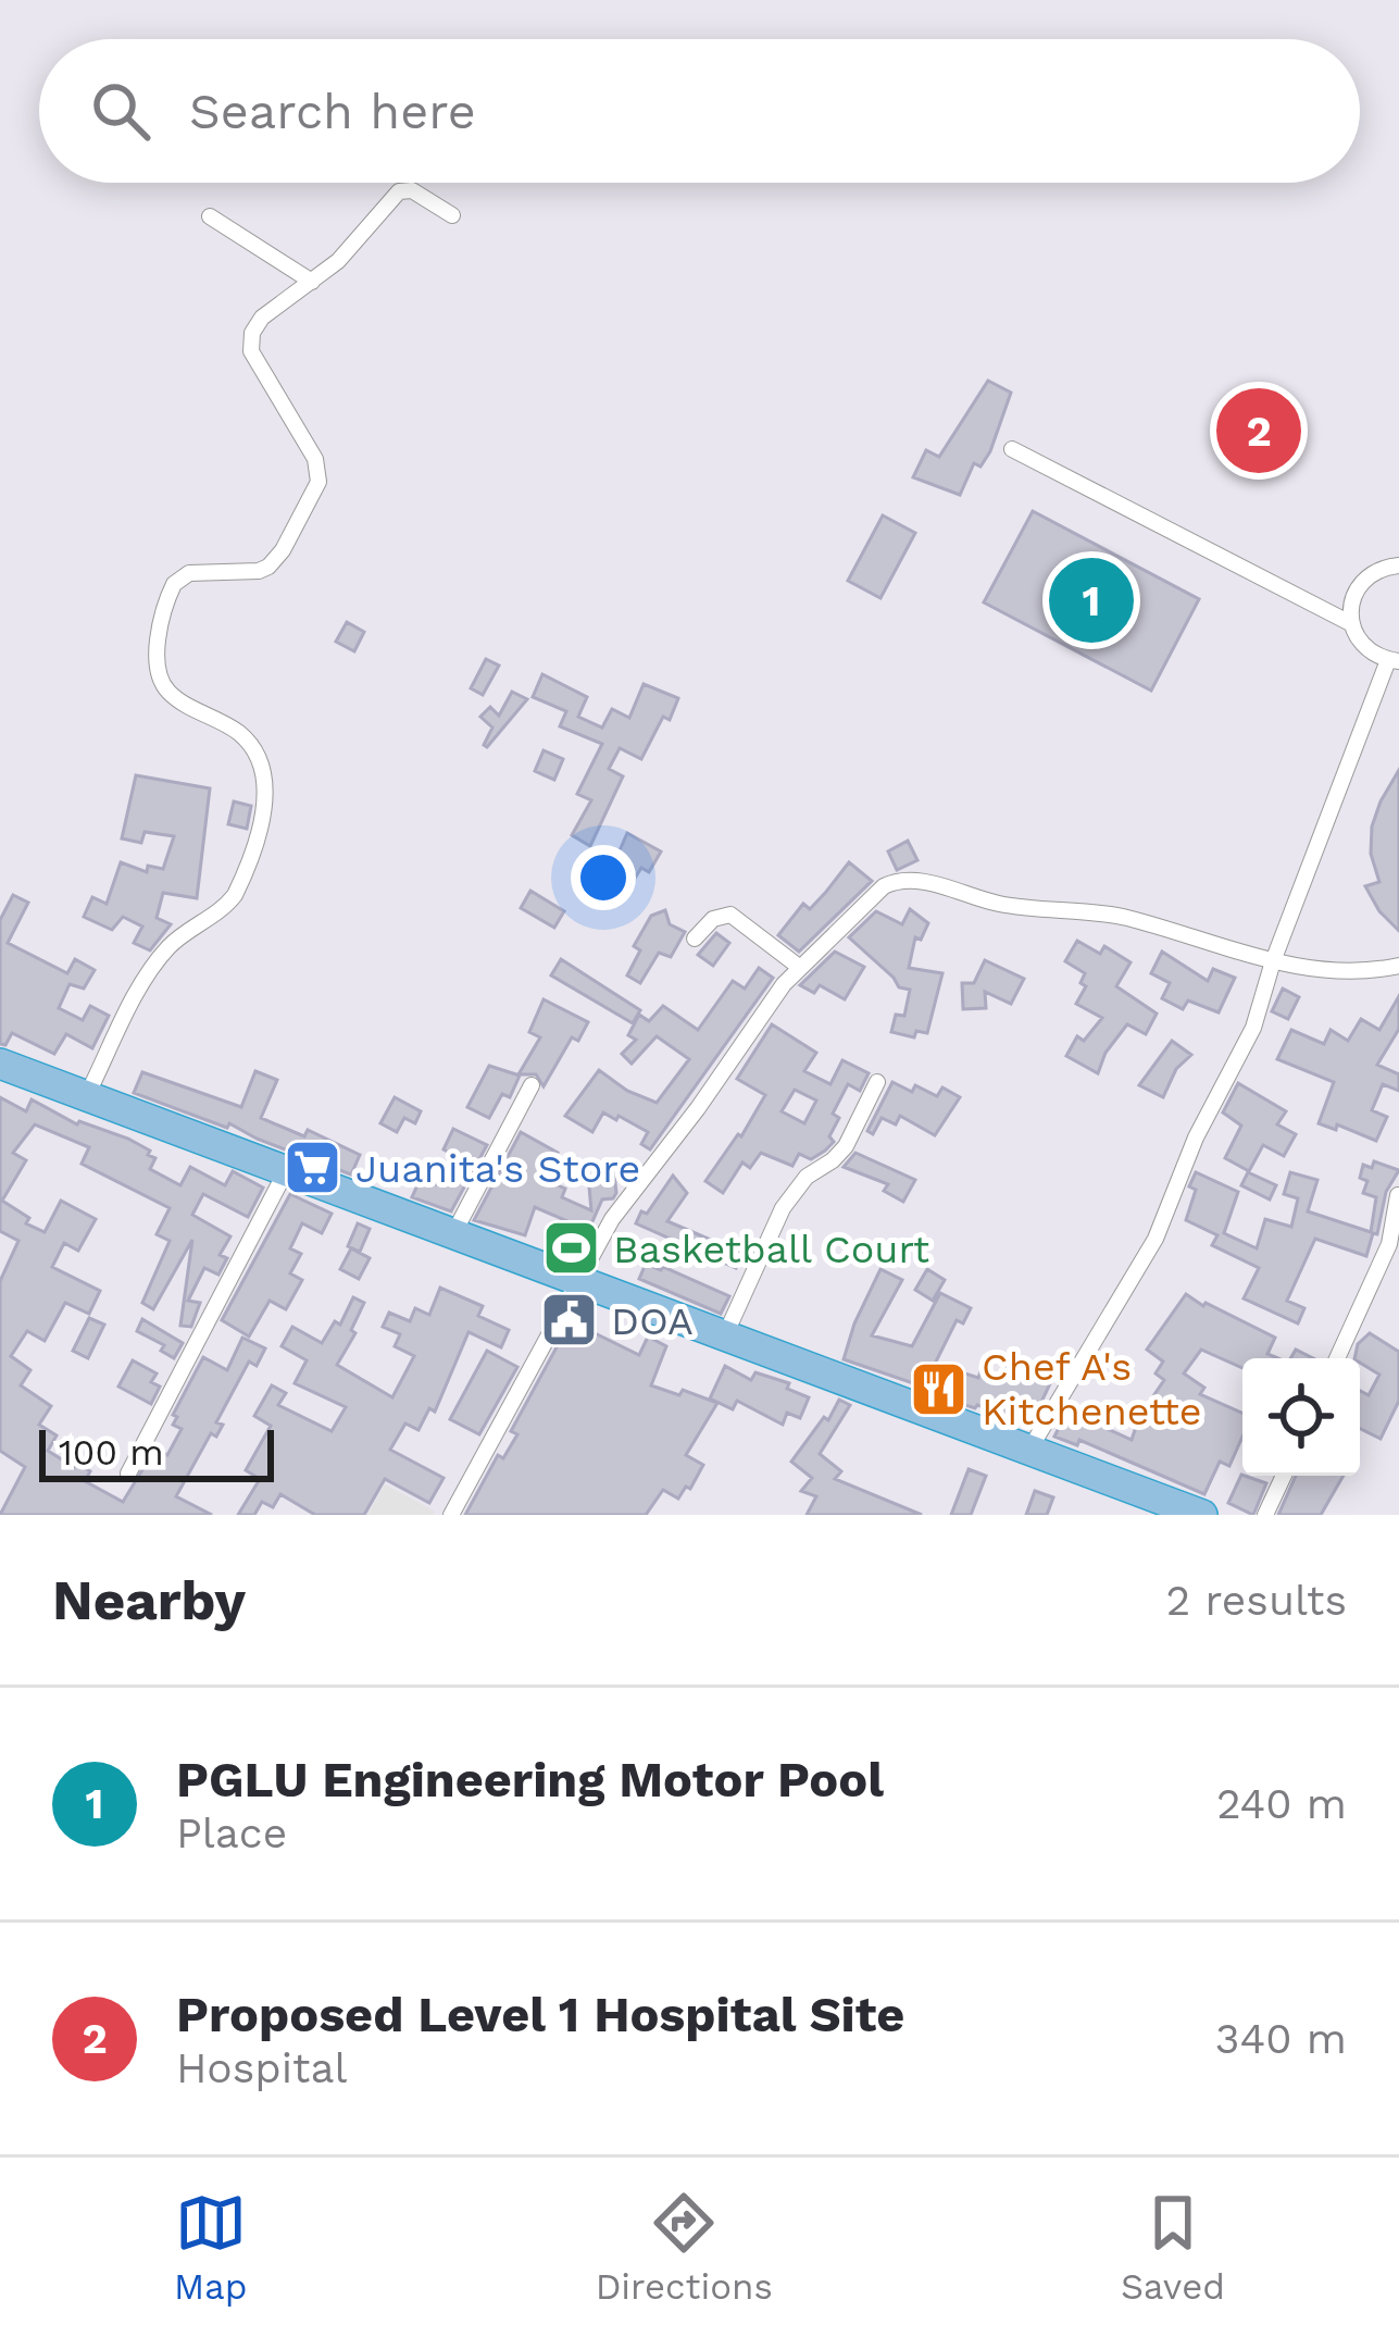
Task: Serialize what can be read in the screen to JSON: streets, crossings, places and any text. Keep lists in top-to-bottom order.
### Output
{
  "places": {
    "supermarket": ["Juanita's Store"],
    "sports": ["Basketball Court"],
    "public building": ["DOA"],
    "restaurant": ["Chef A's Kitchenette"]
  },
  "scale_bar": "100 m",
  "page": {
    "search": "Search here",
    "pins": ["2", "1"],
    "scale": "100 m",
    "heading": ["Nearby", "2 results"],
    "list": [
      {
        "mark": "1",
        "name": "PGLU Engineering Motor Pool",
        "note": "Place",
        "value": "240 m"
      },
      {
        "mark": "2",
        "name": "Proposed Level 1 Hospital Site",
        "note": "Hospital",
        "value": "340 m"
      }
    ],
    "nav": ["Map", "Directions", "Saved"]
  }
}
